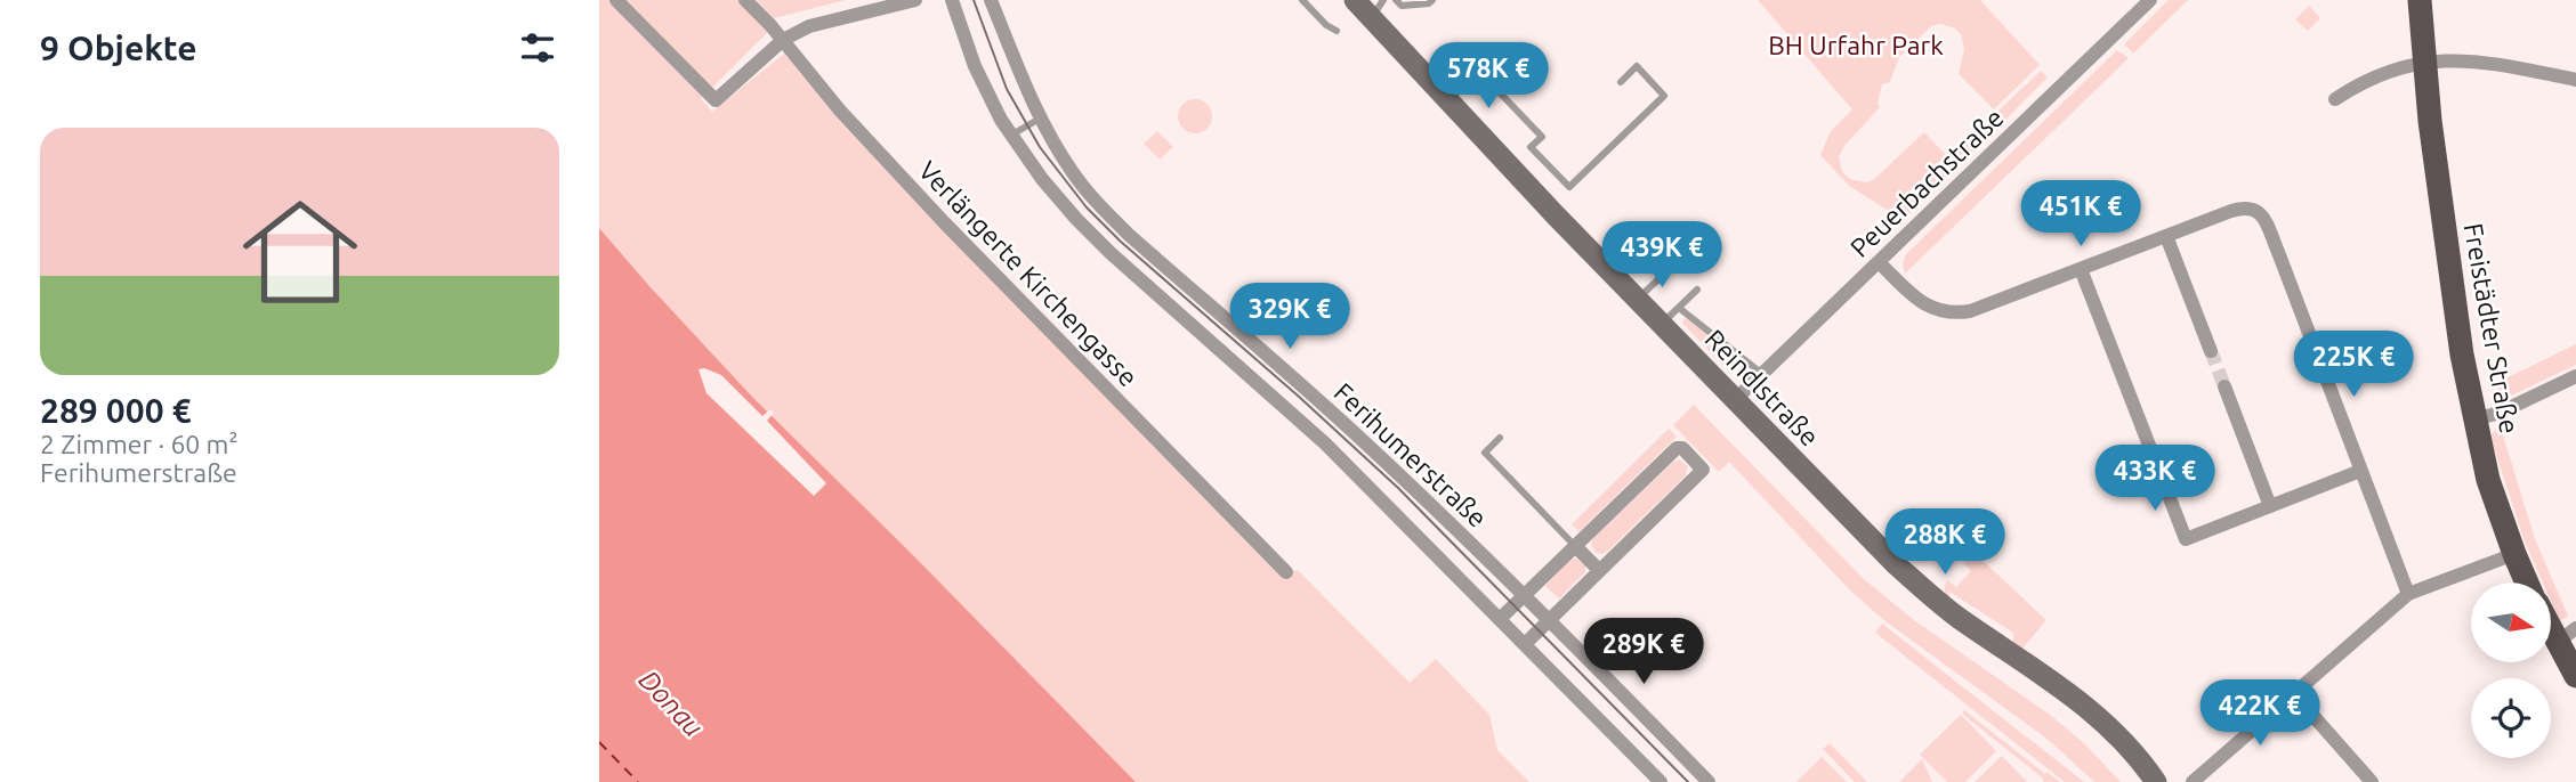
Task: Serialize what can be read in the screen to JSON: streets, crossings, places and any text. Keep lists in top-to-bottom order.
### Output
{
  "streets": {
    "main road": ["Freistädter Straße"],
    "street": [
      "Peuerbachstraße",
      "Verlängerte Kirchengasse",
      "Reindlstraße",
      "Ferihumerstraße"
    ]
  },
  "crossings": [
    ["Peuerbachstraße", "Reindlstraße"]
  ],
  "water": ["Donau"],
  "parks": ["BH Urfahr Park"],
  "north": "right",
  "page": {
    "heading": "9 Objekte",
    "price": [
      "578K €",
      "451K €",
      "439K €",
      "329K €",
      "225K €",
      "433K €",
      "288K €",
      "289K €",
      "422K €"
    ],
    "list": [
      {
        "name": "289 000 €",
        "note": "2 Zimmer · 60 m² · Ferihumerstraße"
      }
    ]
  }
}
